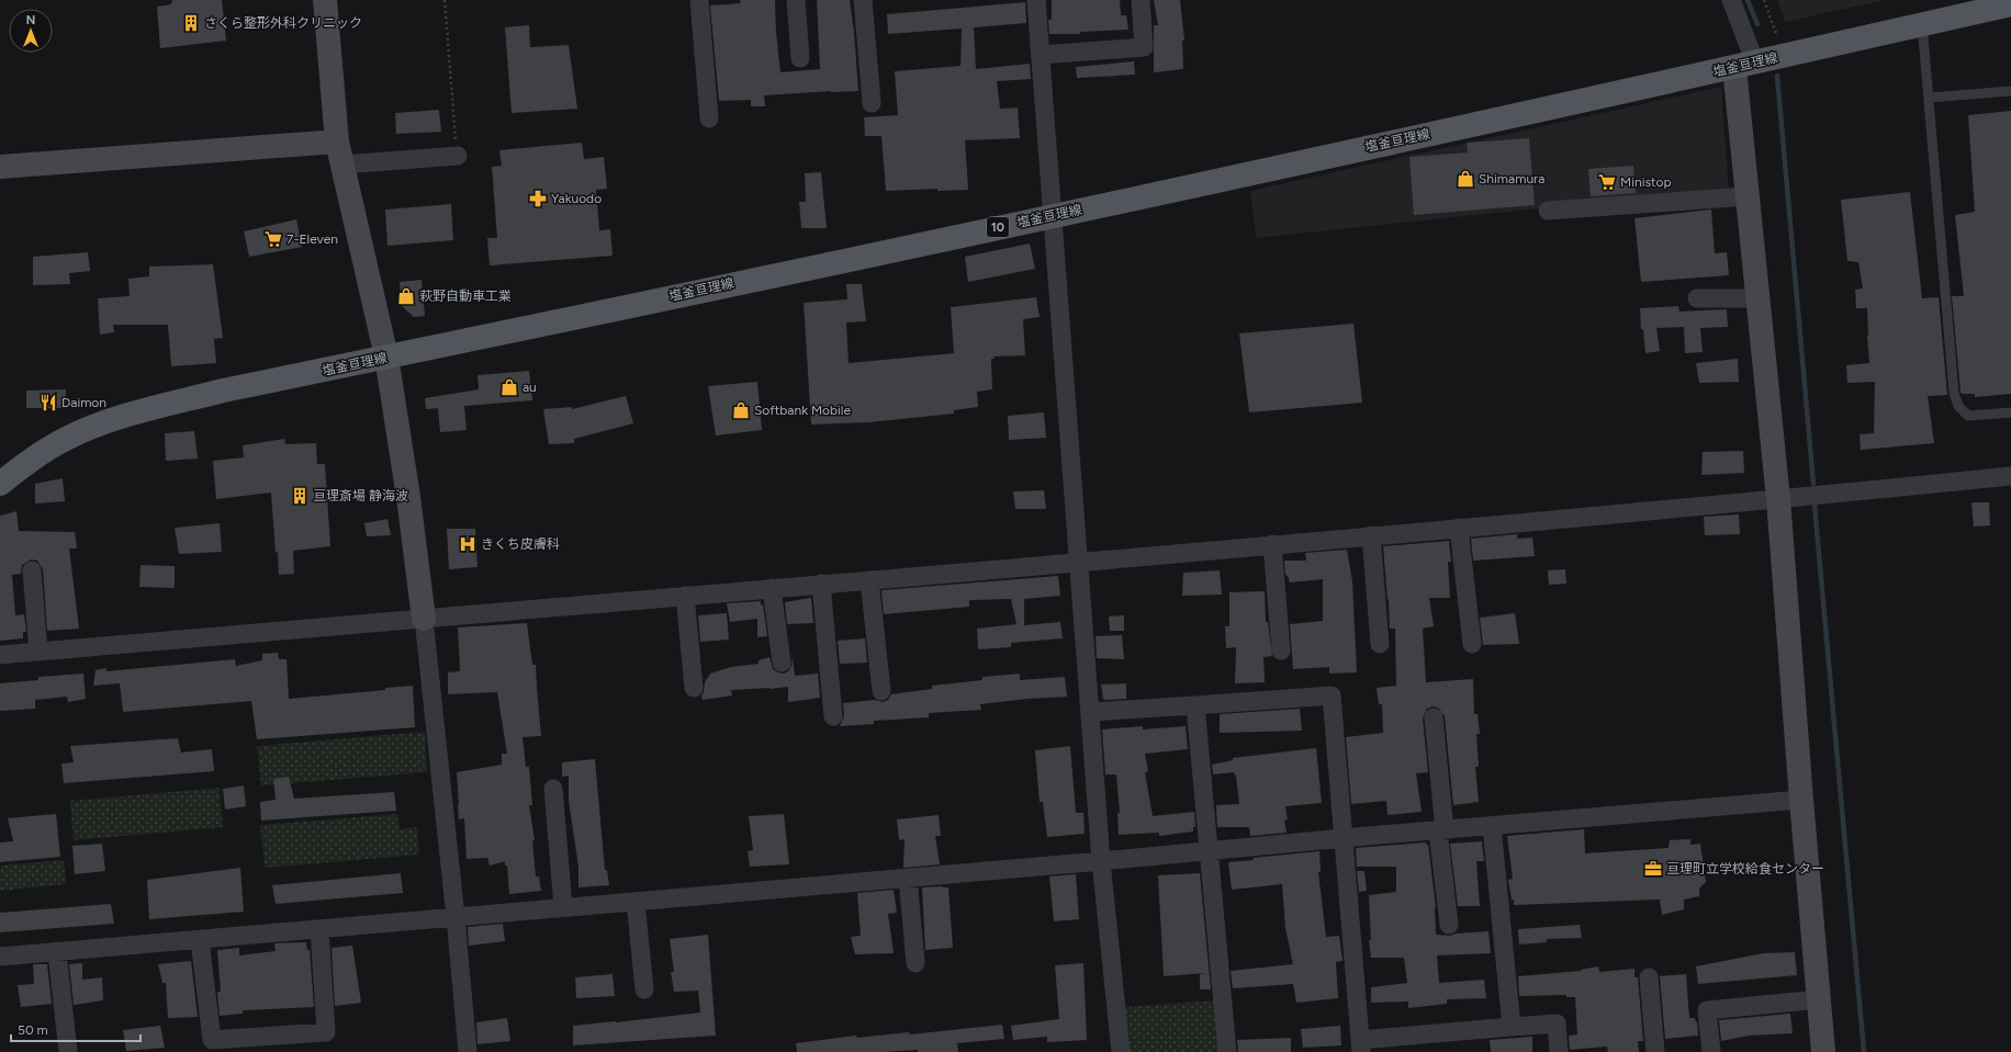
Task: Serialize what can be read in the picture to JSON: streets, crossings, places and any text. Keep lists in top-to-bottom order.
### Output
{
  "streets": {
    "main road": ["塩釜亘理線", "10"]
  },
  "places": {
    "building": ["さくら整形外科クリニック", "亘理斎場 静海波"],
    "shop": [
      "Shimamura",
      "萩野自動車工業",
      "au",
      "Softbank Mobile"
    ],
    "supermarket": ["Ministop", "7-Eleven"],
    "pharmacy": ["Yakuodo"],
    "restaurant": ["Daimon"],
    "hospital": ["きくち皮膚科"],
    "office": ["亘理町立学校給食センター"]
  },
  "scale_bar": "50 m",
  "north": "top"
}
